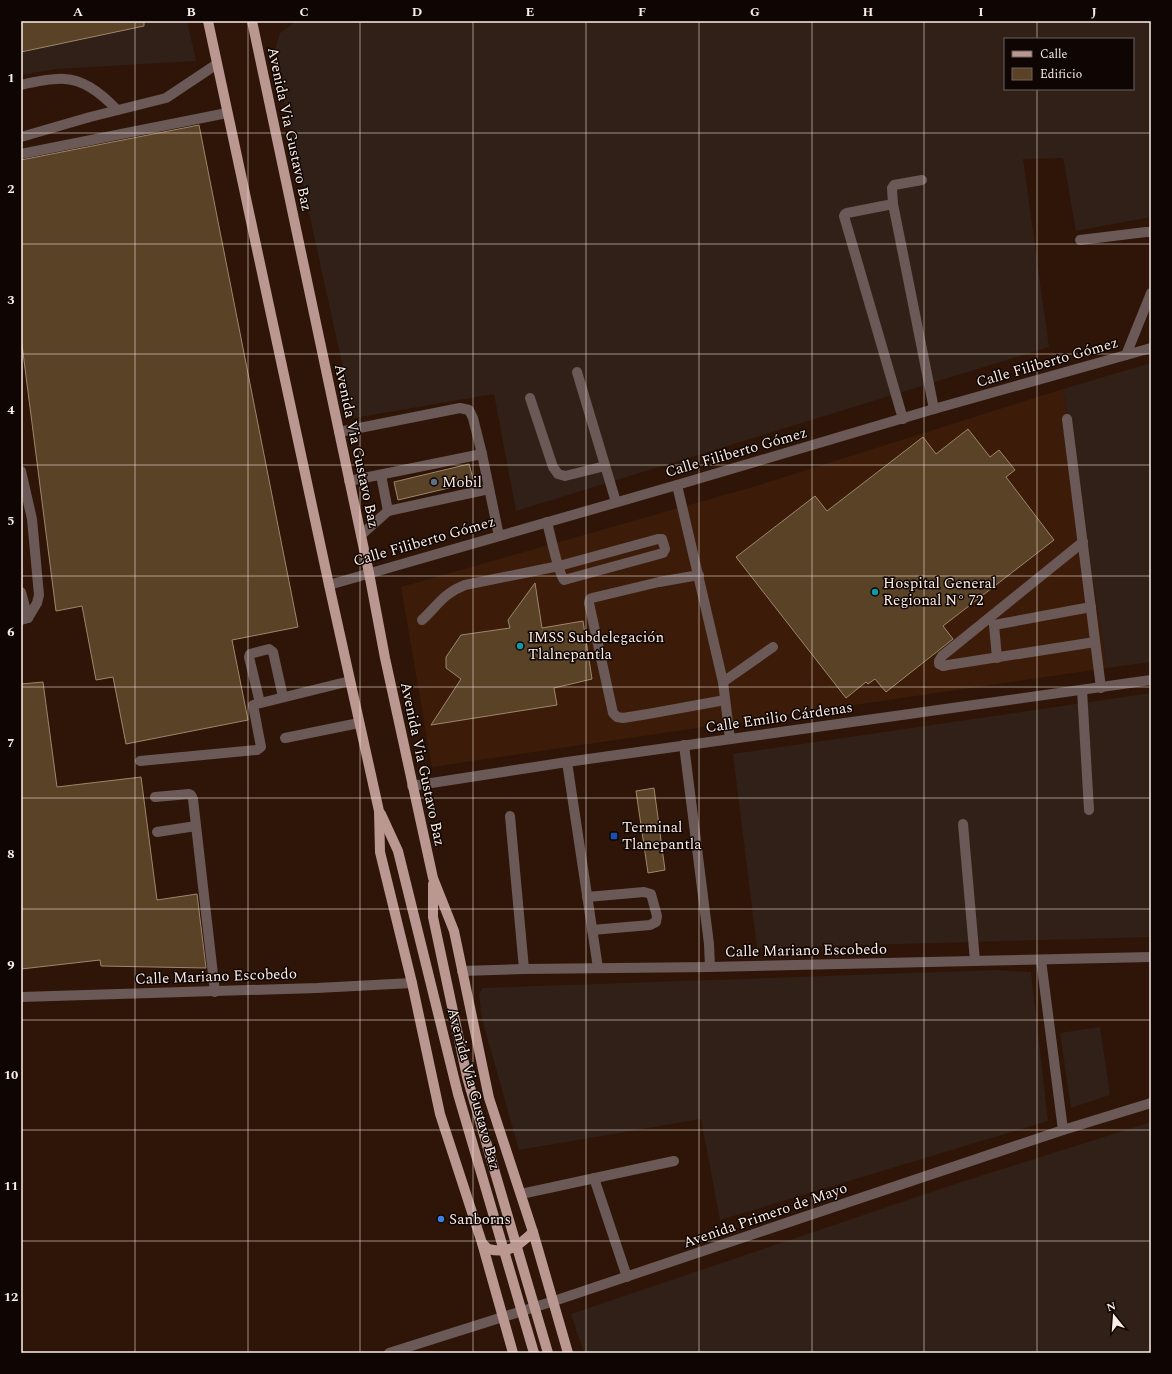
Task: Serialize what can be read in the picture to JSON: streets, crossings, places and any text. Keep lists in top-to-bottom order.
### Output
{
  "streets": {
    "main road": ["Avenida Via Gustavo Baz"],
    "street": [
      "Calle Filiberto Gómez",
      "Calle Emilio Cárdenas",
      "Calle Mariano Escobedo",
      "Avenida Primero de Mayo"
    ]
  },
  "crossings": [
    ["Avenida Via Gustavo Baz", "Calle Filiberto Gómez"],
    ["Avenida Via Gustavo Baz", "Calle Emilio Cárdenas"],
    ["Avenida Via Gustavo Baz", "Calle Mariano Escobedo"],
    ["Avenida Via Gustavo Baz", "Avenida Primero de Mayo"]
  ],
  "places": {
    "other": [
      "Mobil",
      "Hospital General Regional N° 72",
      "IMSS Subdelegación Tlalnepantla",
      "Sanborns"
    ],
    "transit": ["Terminal Tlanepantla"]
  },
  "legend": ["Calle", "Edificio"],
  "north": "top",
  "grid": {
    "columns": [
      "A",
      "B",
      "C",
      "D",
      "E",
      "F",
      "G",
      "H",
      "I",
      "J"
    ],
    "rows": [
      "1",
      "2",
      "3",
      "4",
      "5",
      "6",
      "7",
      "8",
      "9",
      "10",
      "11",
      "12"
    ]
  }
}
